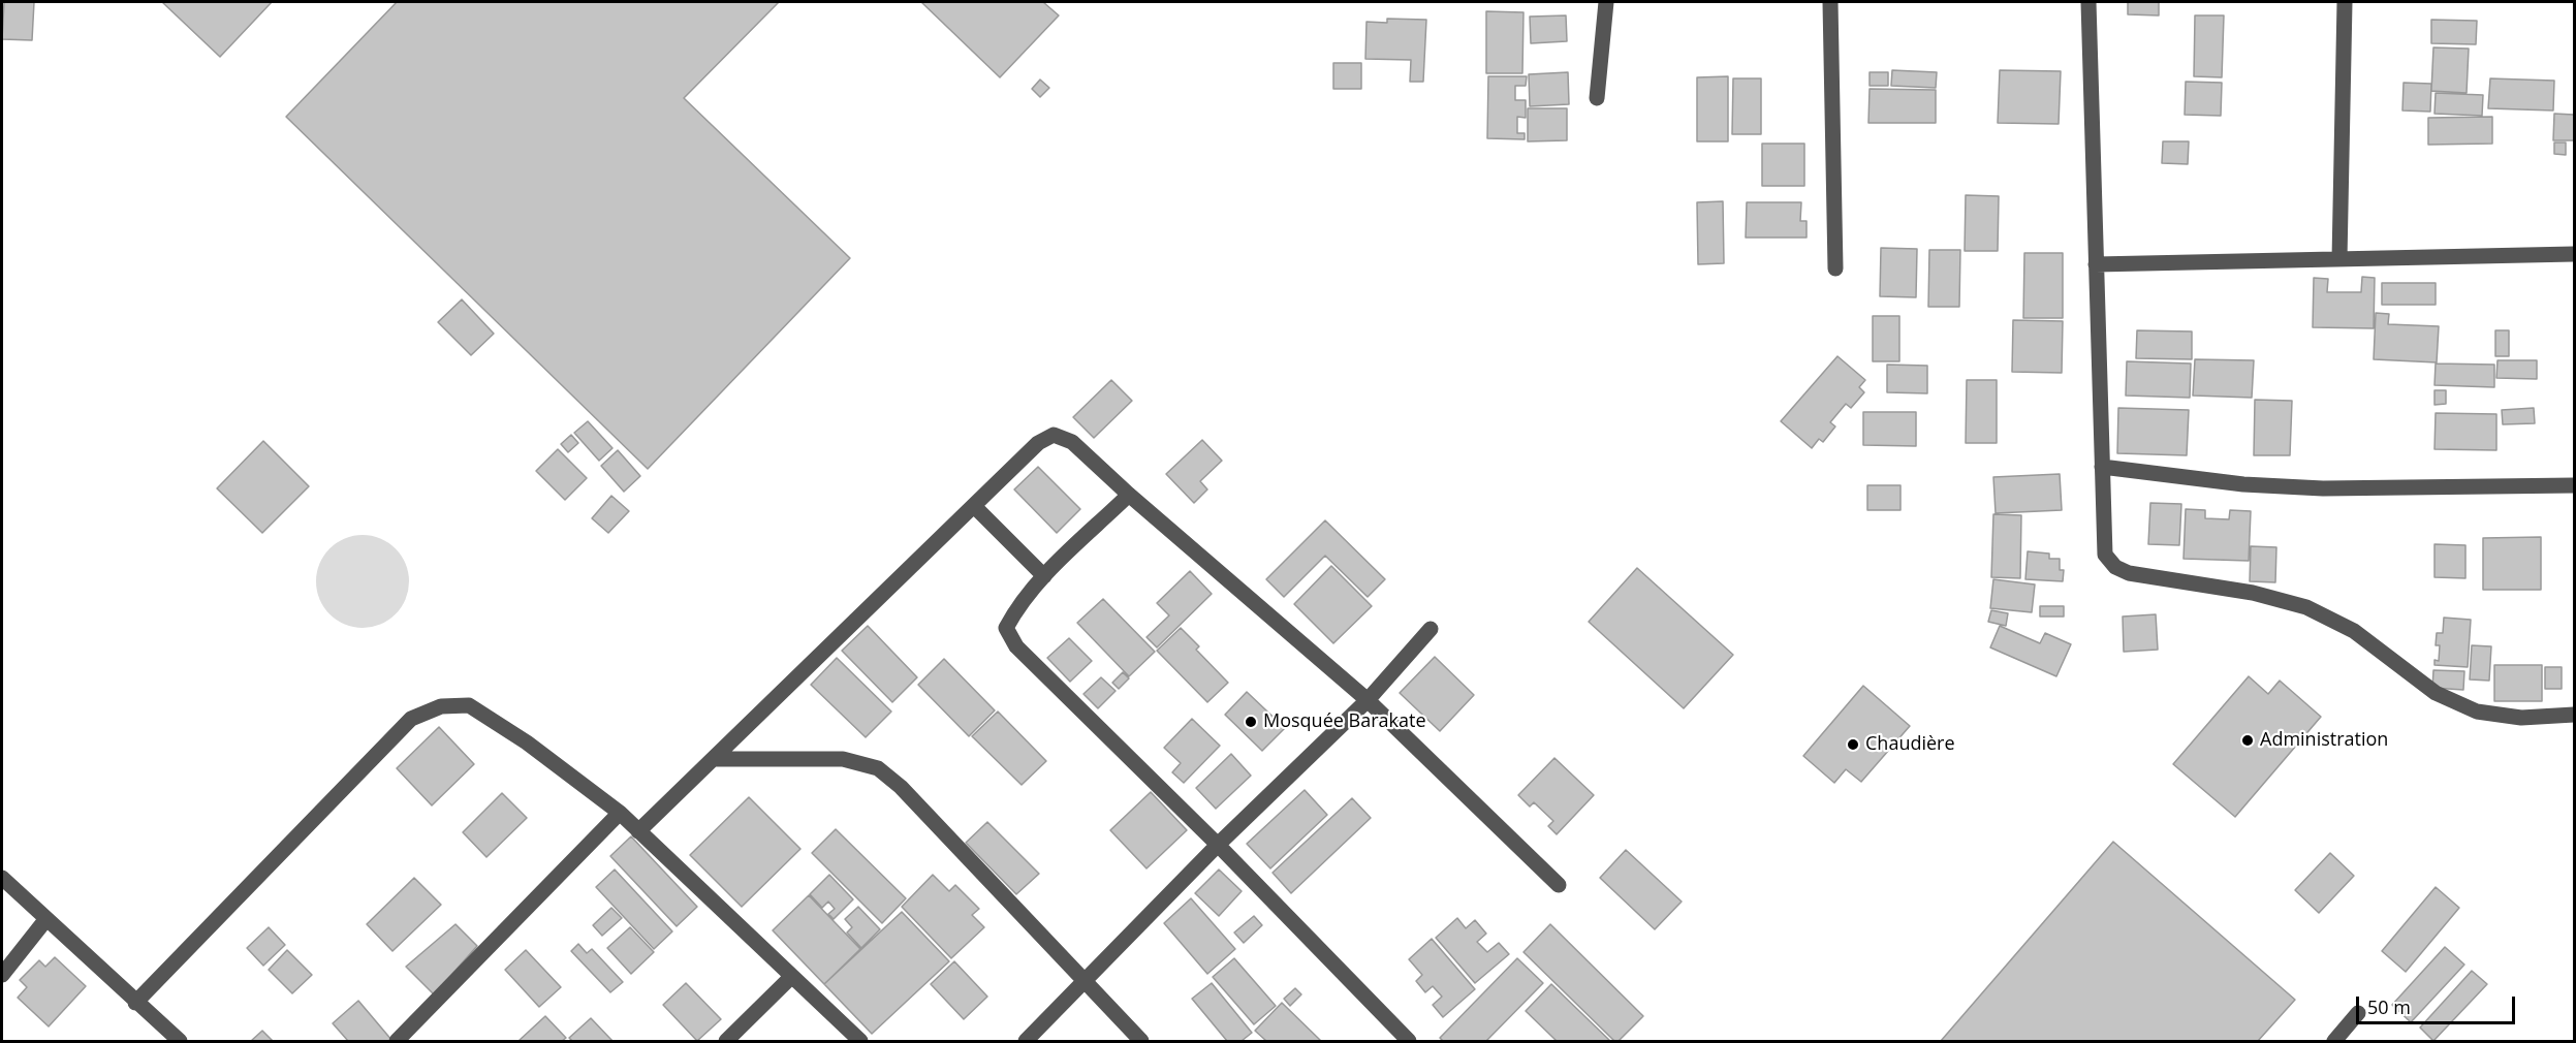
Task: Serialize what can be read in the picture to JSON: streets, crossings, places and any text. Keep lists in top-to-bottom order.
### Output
{
  "places": ["Mosquée Barakate", "Administration", "Chaudière"],
  "scale_bar": "50 m"
}
